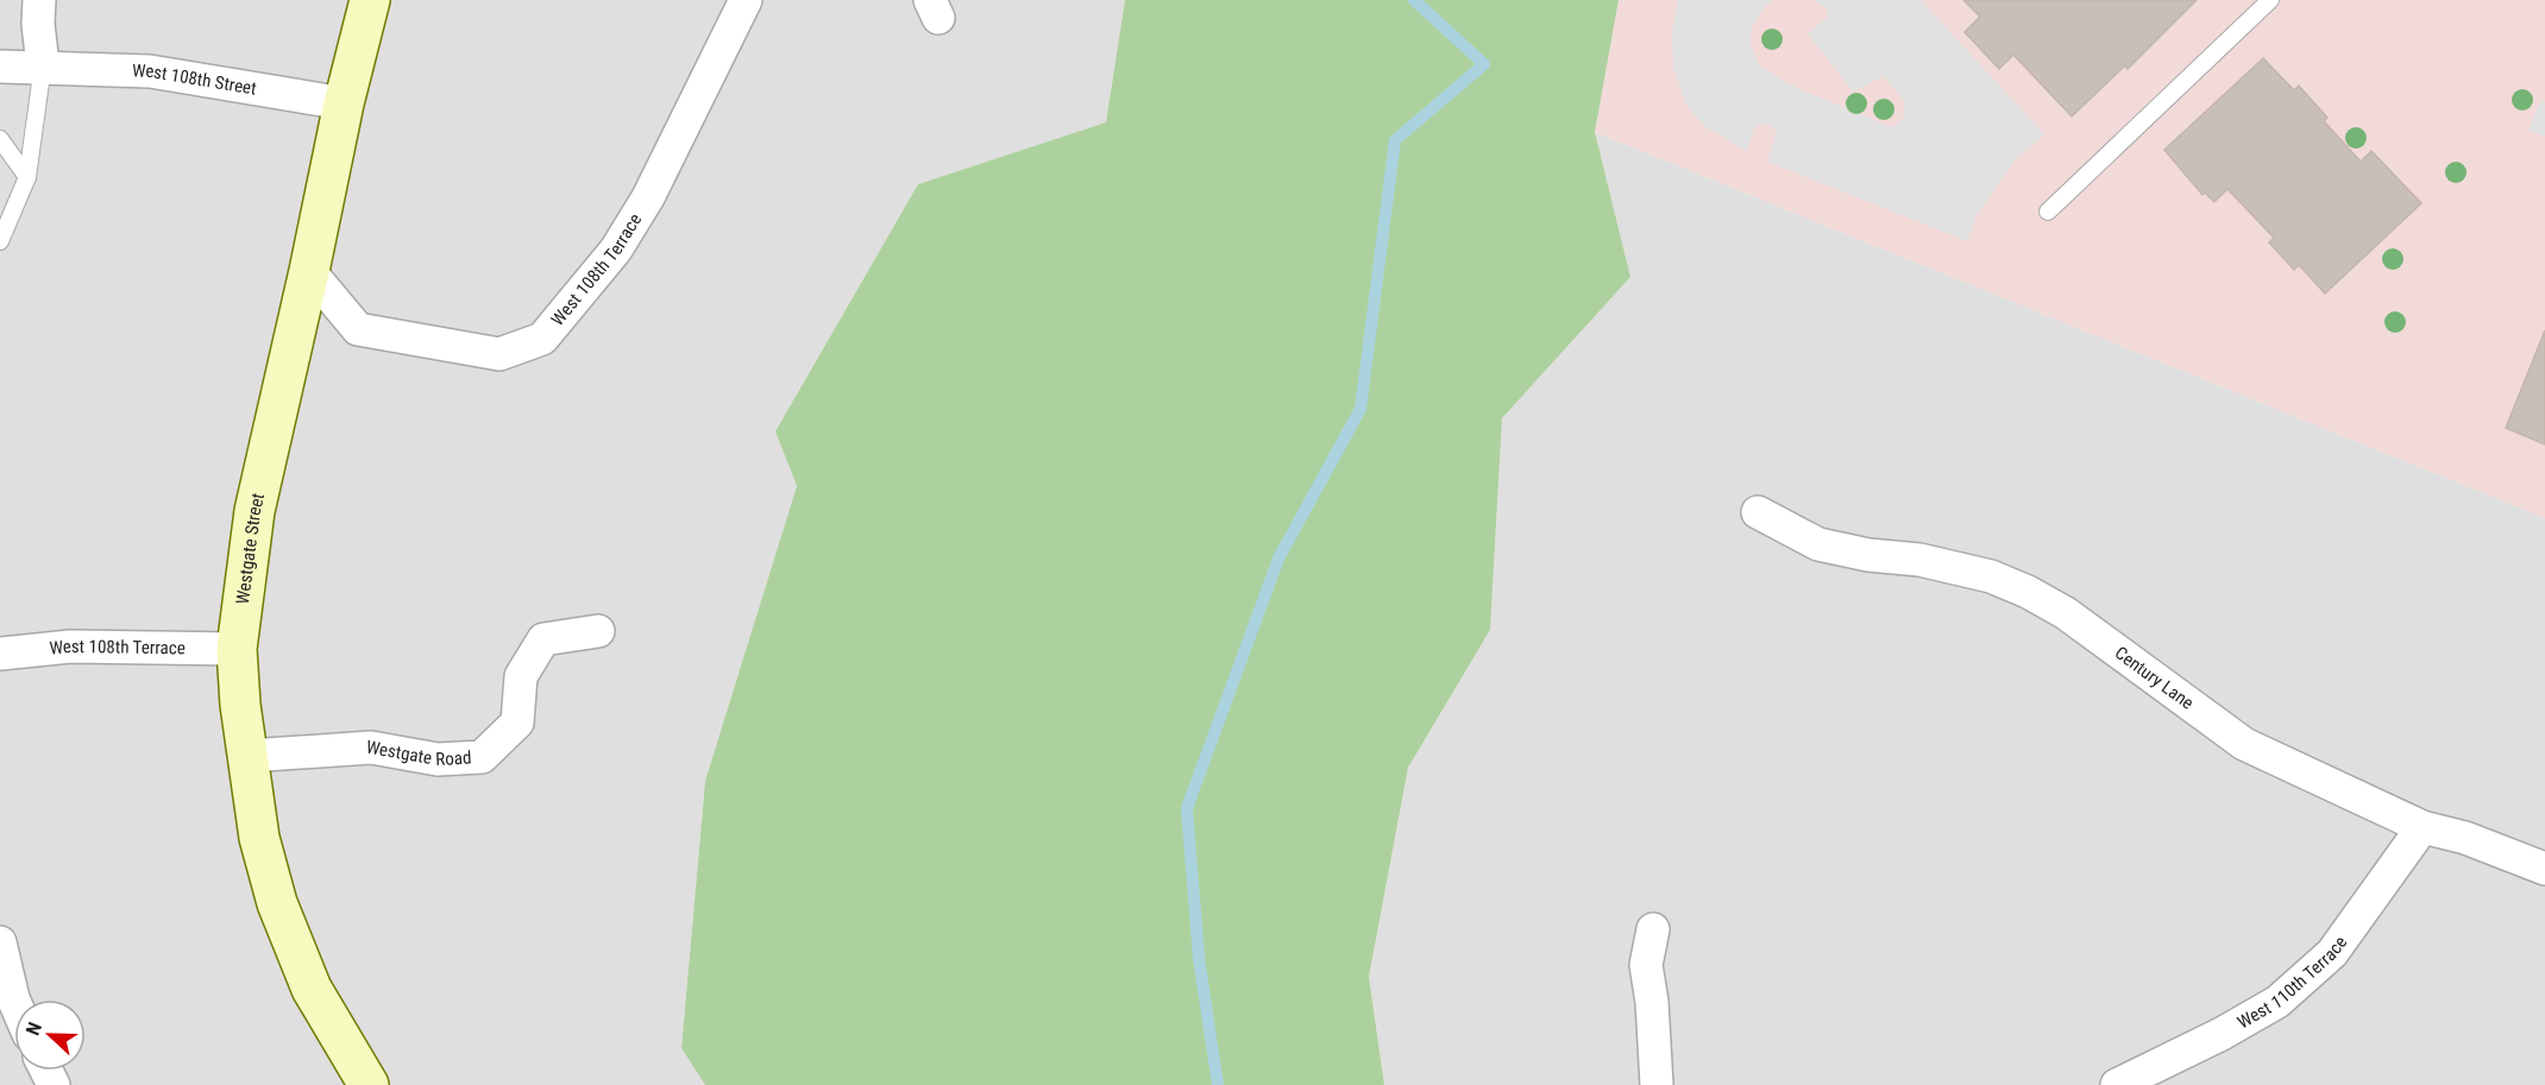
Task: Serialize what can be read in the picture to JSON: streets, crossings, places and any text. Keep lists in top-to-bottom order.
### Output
{
  "streets": {
    "street": [
      "West 108th Street",
      "West 108th Terrace",
      "Westgate Street",
      "Century Lane",
      "Westgate Road",
      "West 110th Terrace"
    ]
  },
  "crossings": [
    ["West 108th Street", "Westgate Street"],
    ["West 108th Terrace", "Westgate Street"],
    ["Westgate Street", "Westgate Road"],
    ["Century Lane", "West 110th Terrace"]
  ],
  "north": "left"
}
